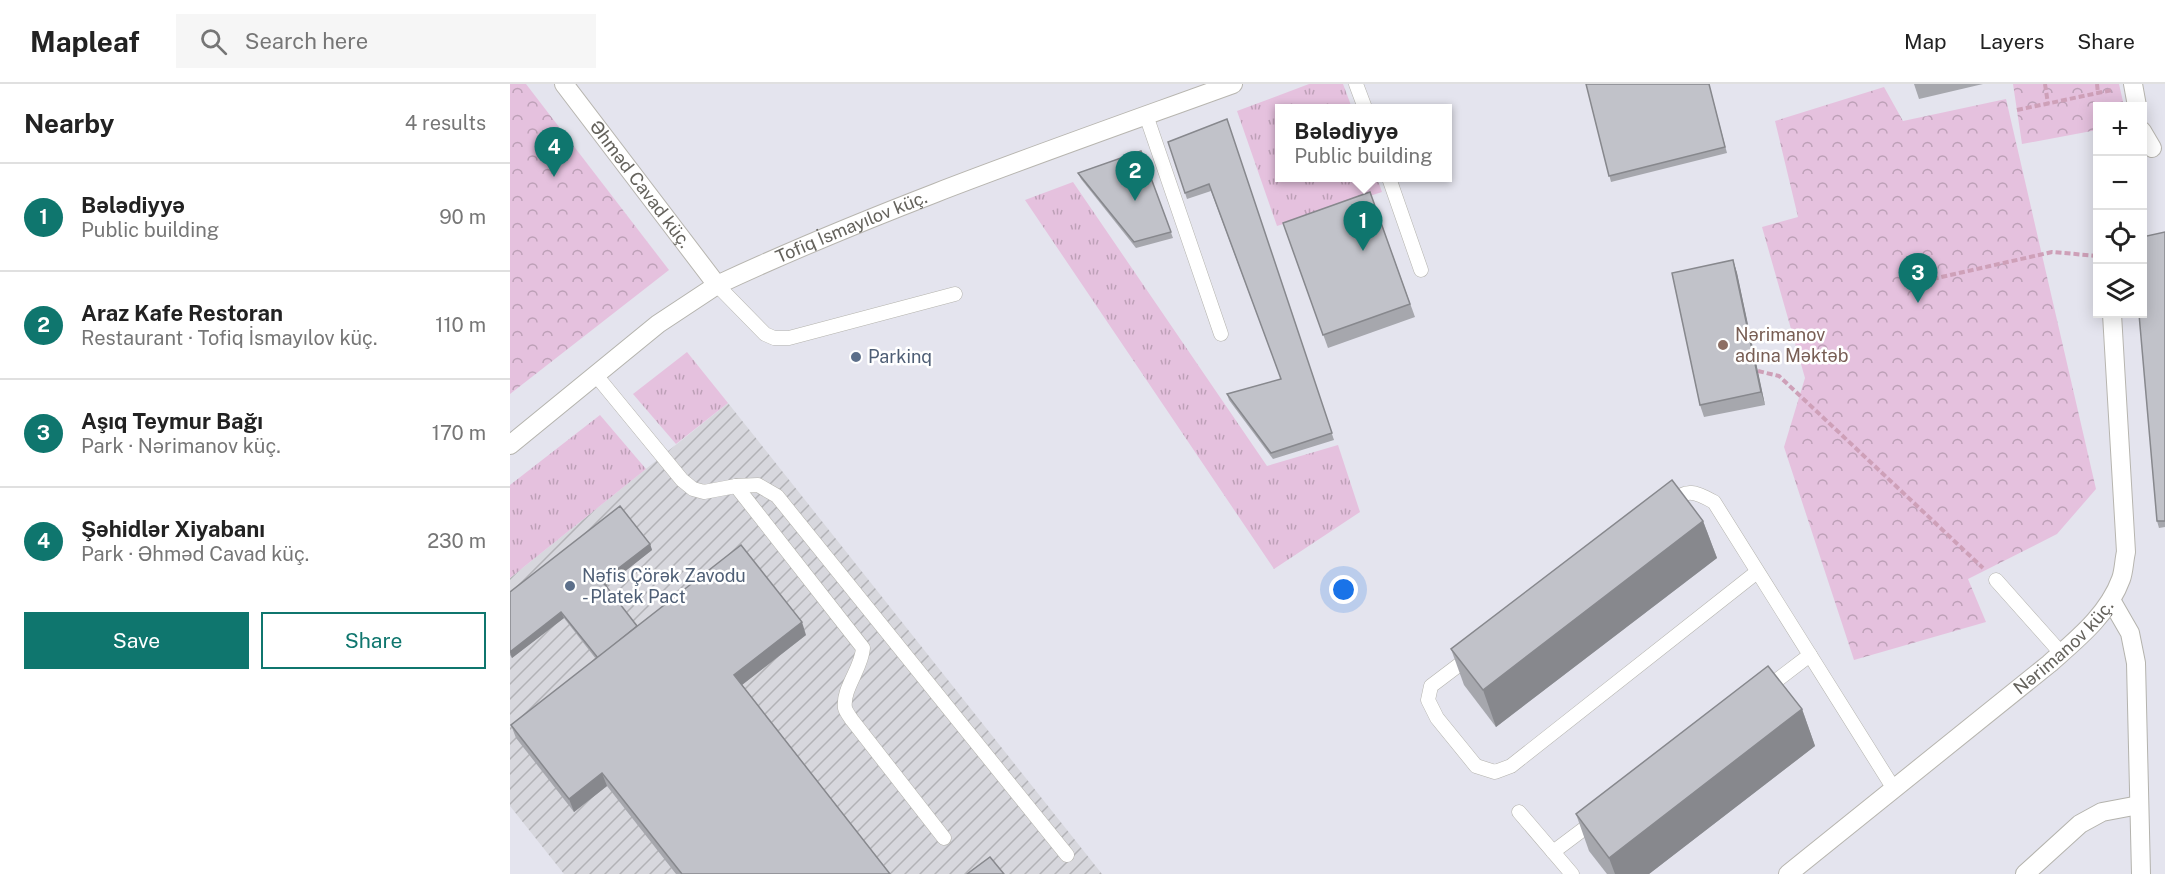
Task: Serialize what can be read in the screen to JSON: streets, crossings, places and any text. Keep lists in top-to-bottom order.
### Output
{
  "streets": {
    "street": ["Əhməd Cavad küç.", "Tofiq İsmayılov küç.", "Nərimanov küç."]
  },
  "crossings": [
    ["Əhməd Cavad küç.", "Tofiq İsmayılov küç."]
  ],
  "places": ["Nərimanov adına Məktəb", "Parkinq", "Nəfis Çörək Zavodu - Platek Pact"],
  "page": {
    "header": "Mapleaf",
    "search": "Search here",
    "nav": ["Map", "Layers", "Share"],
    "heading": ["Nearby", "4 results"],
    "map_buttons": ["+", "−"],
    "popup": ["Bələdiyyə", "Public building"],
    "pins": [
      "4",
      "2",
      "1",
      "3"
    ],
    "list": [
      {
        "mark": "1",
        "name": "Bələdiyyə",
        "note": "Public building",
        "value": "90 m"
      },
      {
        "mark": "2",
        "name": "Araz Kafe Restoran",
        "note": "Restaurant · Tofiq İsmayılov küç.",
        "value": "110 m"
      },
      {
        "mark": "3",
        "name": "Aşıq Teymur Bağı",
        "note": "Park · Nərimanov küç.",
        "value": "170 m"
      },
      {
        "mark": "4",
        "name": "Şəhidlər Xiyabanı",
        "note": "Park · Əhməd Cavad küç.",
        "value": "230 m"
      }
    ],
    "buttons": ["Save", "Share"]
  }
}
